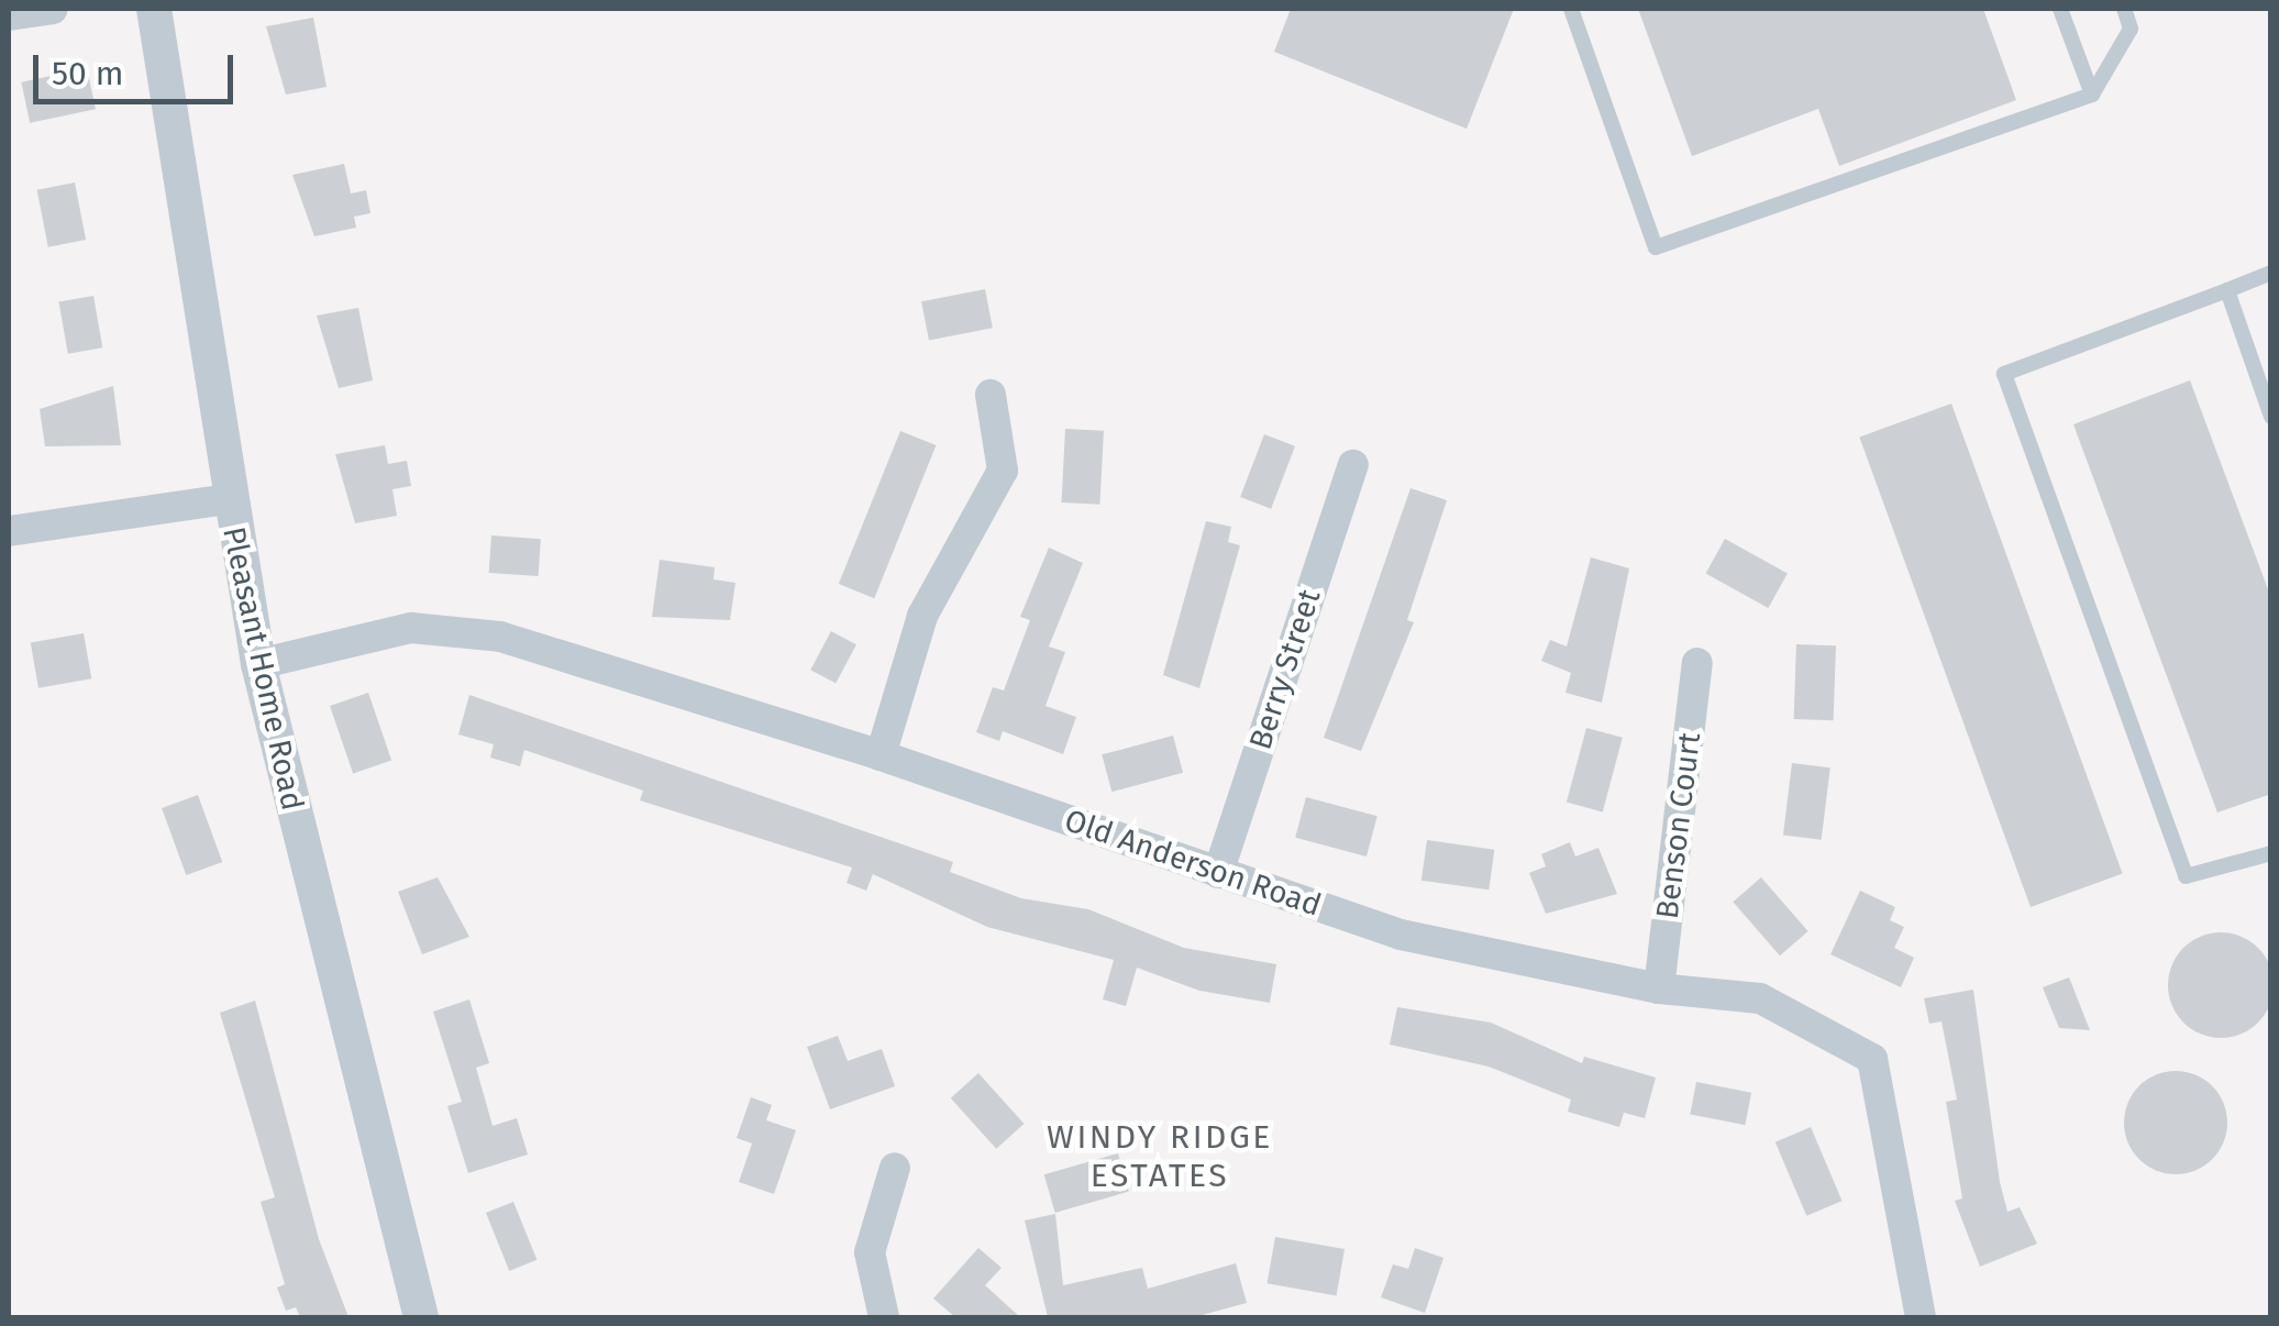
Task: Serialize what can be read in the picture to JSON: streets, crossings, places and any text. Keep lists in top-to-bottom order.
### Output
{
  "streets": {
    "street": [
      "Pleasant Home Road",
      "Berry Street",
      "Benson Court",
      "Old Anderson Road"
    ]
  },
  "crossings": [
    ["Pleasant Home Road", "Old Anderson Road"],
    ["Berry Street", "Old Anderson Road"],
    ["Benson Court", "Old Anderson Road"]
  ],
  "districts": ["WINDY RIDGE ESTATES"],
  "scale_bar": "50 m"
}
